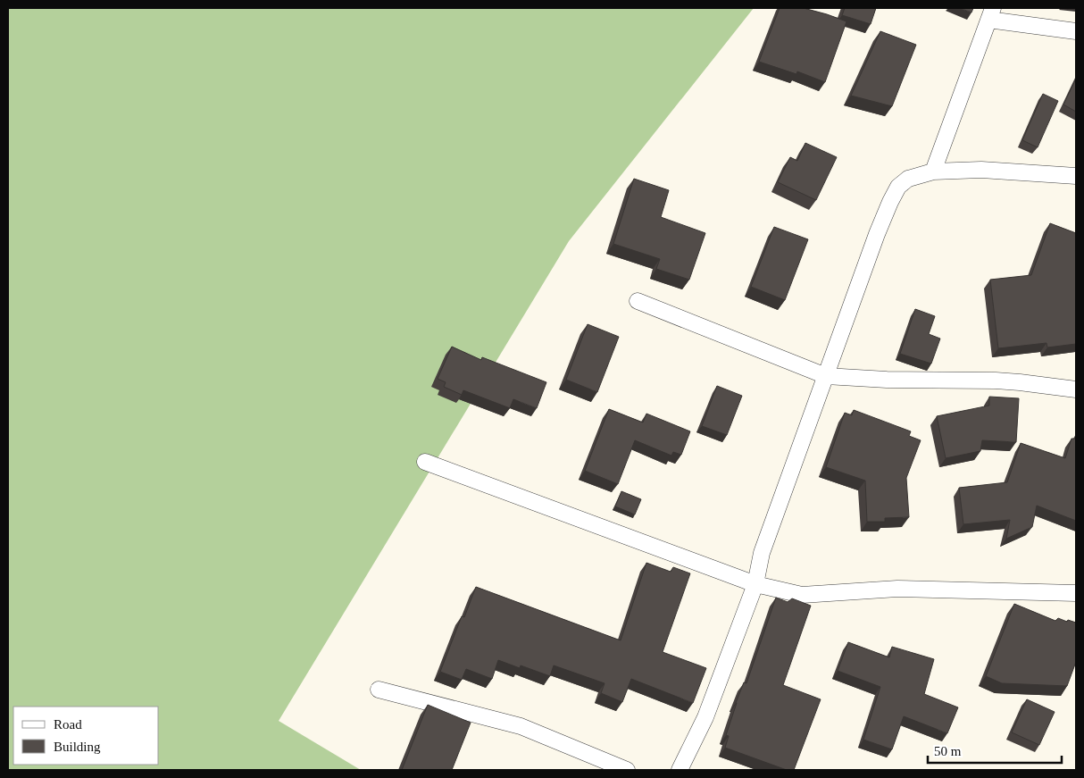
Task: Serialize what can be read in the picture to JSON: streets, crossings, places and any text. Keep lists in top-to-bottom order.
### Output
{
  "legend": ["Road", "Building"],
  "scale_bar": "50 m"
}
